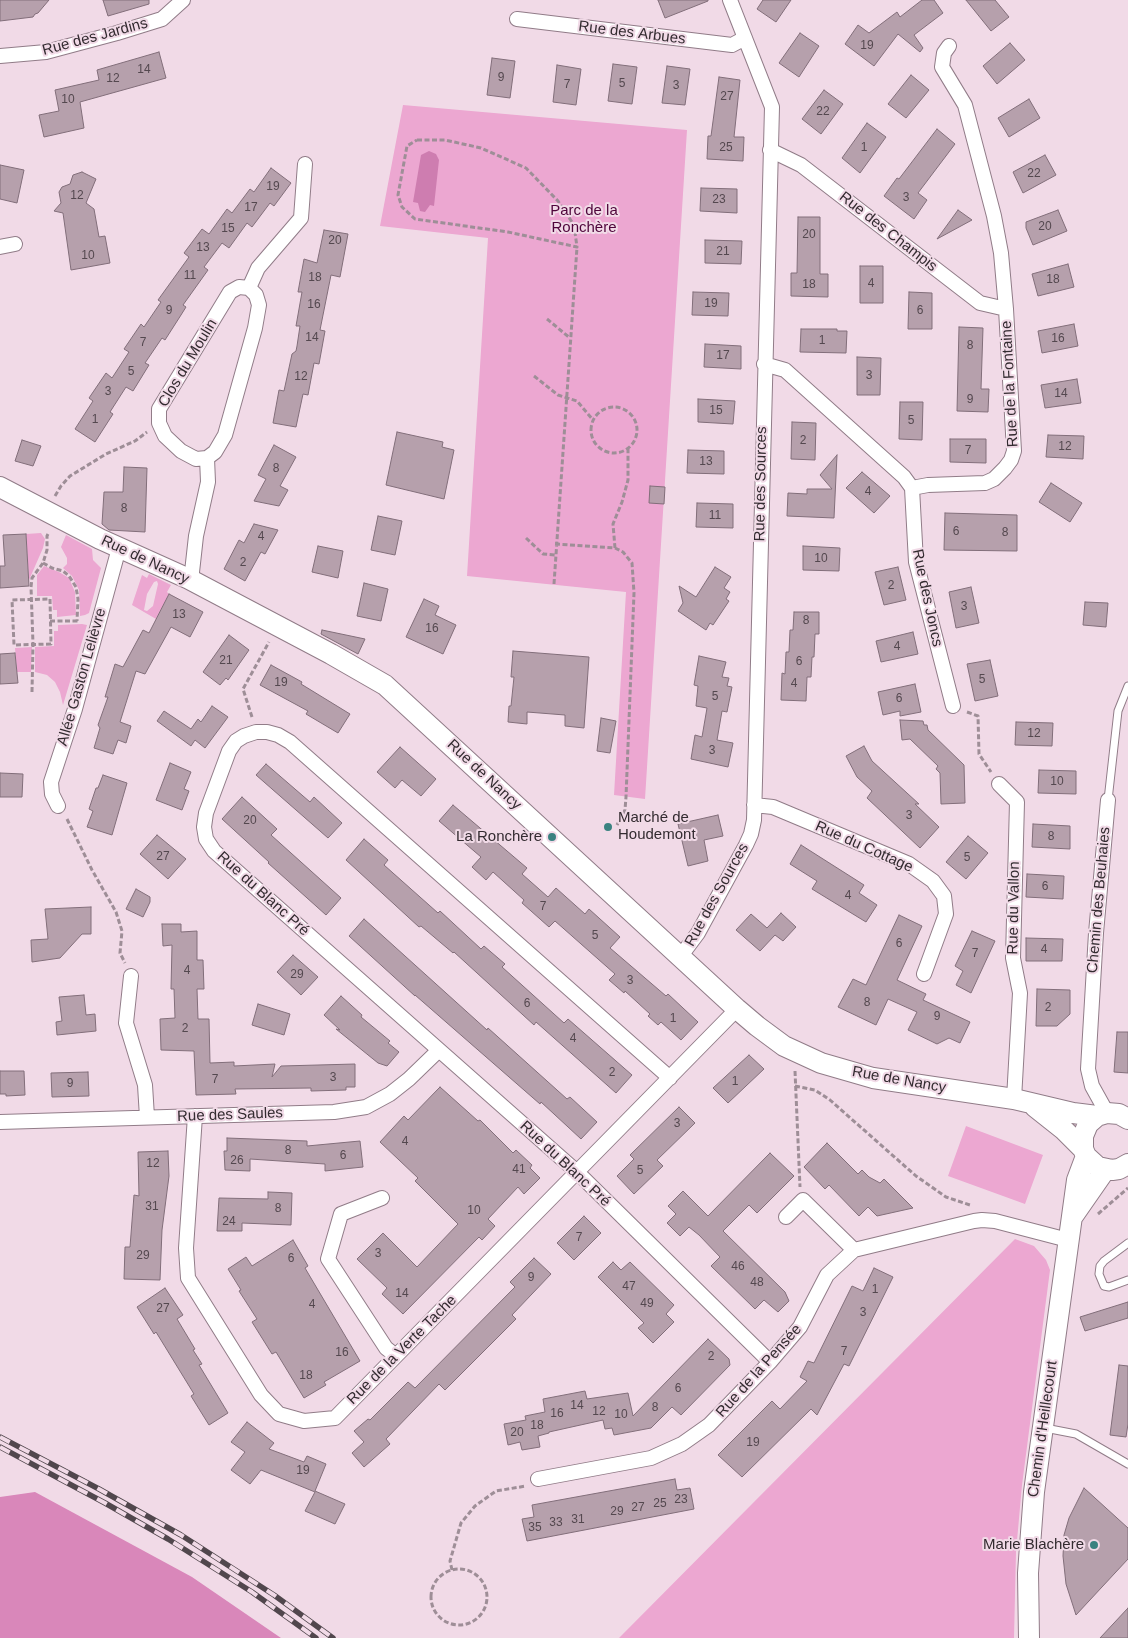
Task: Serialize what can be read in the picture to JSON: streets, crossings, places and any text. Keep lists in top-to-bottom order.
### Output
{
  "streets": {
    "street": [
      "Rue des Arbues",
      "Rue des Jardins",
      "Rue des Champis",
      "Clos du Moulin",
      "Rue de la Fontaine",
      "Rue des Sources",
      "Rue de Nancy",
      "Rue des Joncs",
      "Allée Gaston Lelièvre",
      "Rue du Cottage",
      "Rue du Blanc Pré",
      "Chemin des Beuhaies",
      "Rue du Vallon",
      "Rue des Saules",
      "Rue de la Verte Tache",
      "Rue de la Pensée",
      "Chemin d'Heillecourt"
    ]
  },
  "crossings": [
    ["Rue des Arbues", "Rue des Sources"],
    ["Rue des Champis", "Rue de la Fontaine"],
    ["Rue des Champis", "Rue des Sources"],
    ["Rue de la Fontaine", "Rue des Joncs"],
    ["Rue des Sources", "Rue de Nancy"],
    ["Rue des Sources", "Rue du Cottage"],
    ["Rue de Nancy", "Allée Gaston Lelièvre"],
    ["Rue de Nancy", "Chemin des Beuhaies"],
    ["Rue de Nancy", "Rue du Vallon"],
    ["Rue de Nancy", "Rue de la Verte Tache"],
    ["Rue de Nancy", "Chemin d'Heillecourt"],
    ["Rue du Blanc Pré", "Rue des Saules"],
    ["Rue du Blanc Pré", "Rue de la Verte Tache"],
    ["Rue du Blanc Pré", "Rue de la Pensée"],
    ["Chemin des Beuhaies", "Chemin d'Heillecourt"],
    ["Rue des Saules", "Rue de la Verte Tache"],
    ["Rue de la Pensée", "Chemin d'Heillecourt"]
  ],
  "parks": ["Parc de la Ronchère"],
  "places": ["Marché de Houdemont", "La Ronchère", "Marie Blachère"],
  "house_numbers": [
    "19",
    "14",
    "9",
    "12",
    "5",
    "7",
    "3",
    "27",
    "10",
    "22",
    "25",
    "1",
    "22",
    "19",
    "12",
    "3",
    "23",
    "17",
    "20",
    "15",
    "20",
    "20",
    "13",
    "21",
    "10",
    "11",
    "18",
    "18",
    "4",
    "18",
    "19",
    "16",
    "9",
    "6",
    "14",
    "16",
    "1",
    "7",
    "8",
    "17",
    "5",
    "3",
    "12",
    "3",
    "14",
    "9",
    "15",
    "1",
    "5",
    "2",
    "12",
    "7",
    "13",
    "8",
    "4",
    "8",
    "11",
    "6",
    "8",
    "4",
    "10",
    "2",
    "2",
    "3",
    "13",
    "8",
    "16",
    "4",
    "21",
    "6",
    "5",
    "19",
    "4",
    "5",
    "6",
    "12",
    "3",
    "10",
    "3",
    "20",
    "8",
    "27",
    "5",
    "6",
    "4",
    "7",
    "5",
    "6",
    "4",
    "7",
    "4",
    "29",
    "3",
    "8",
    "6",
    "2",
    "9",
    "1",
    "2",
    "4",
    "2",
    "3",
    "7",
    "1",
    "9",
    "3",
    "4",
    "8",
    "6",
    "26",
    "12",
    "41",
    "5",
    "31",
    "8",
    "10",
    "24",
    "7",
    "3",
    "29",
    "6",
    "46",
    "9",
    "48",
    "47",
    "1",
    "14",
    "49",
    "4",
    "27",
    "3",
    "7",
    "16",
    "2",
    "18",
    "6",
    "14",
    "8",
    "12",
    "16",
    "10",
    "18",
    "20",
    "19",
    "19",
    "23",
    "25",
    "27",
    "29",
    "31",
    "33",
    "35"
  ]
}
